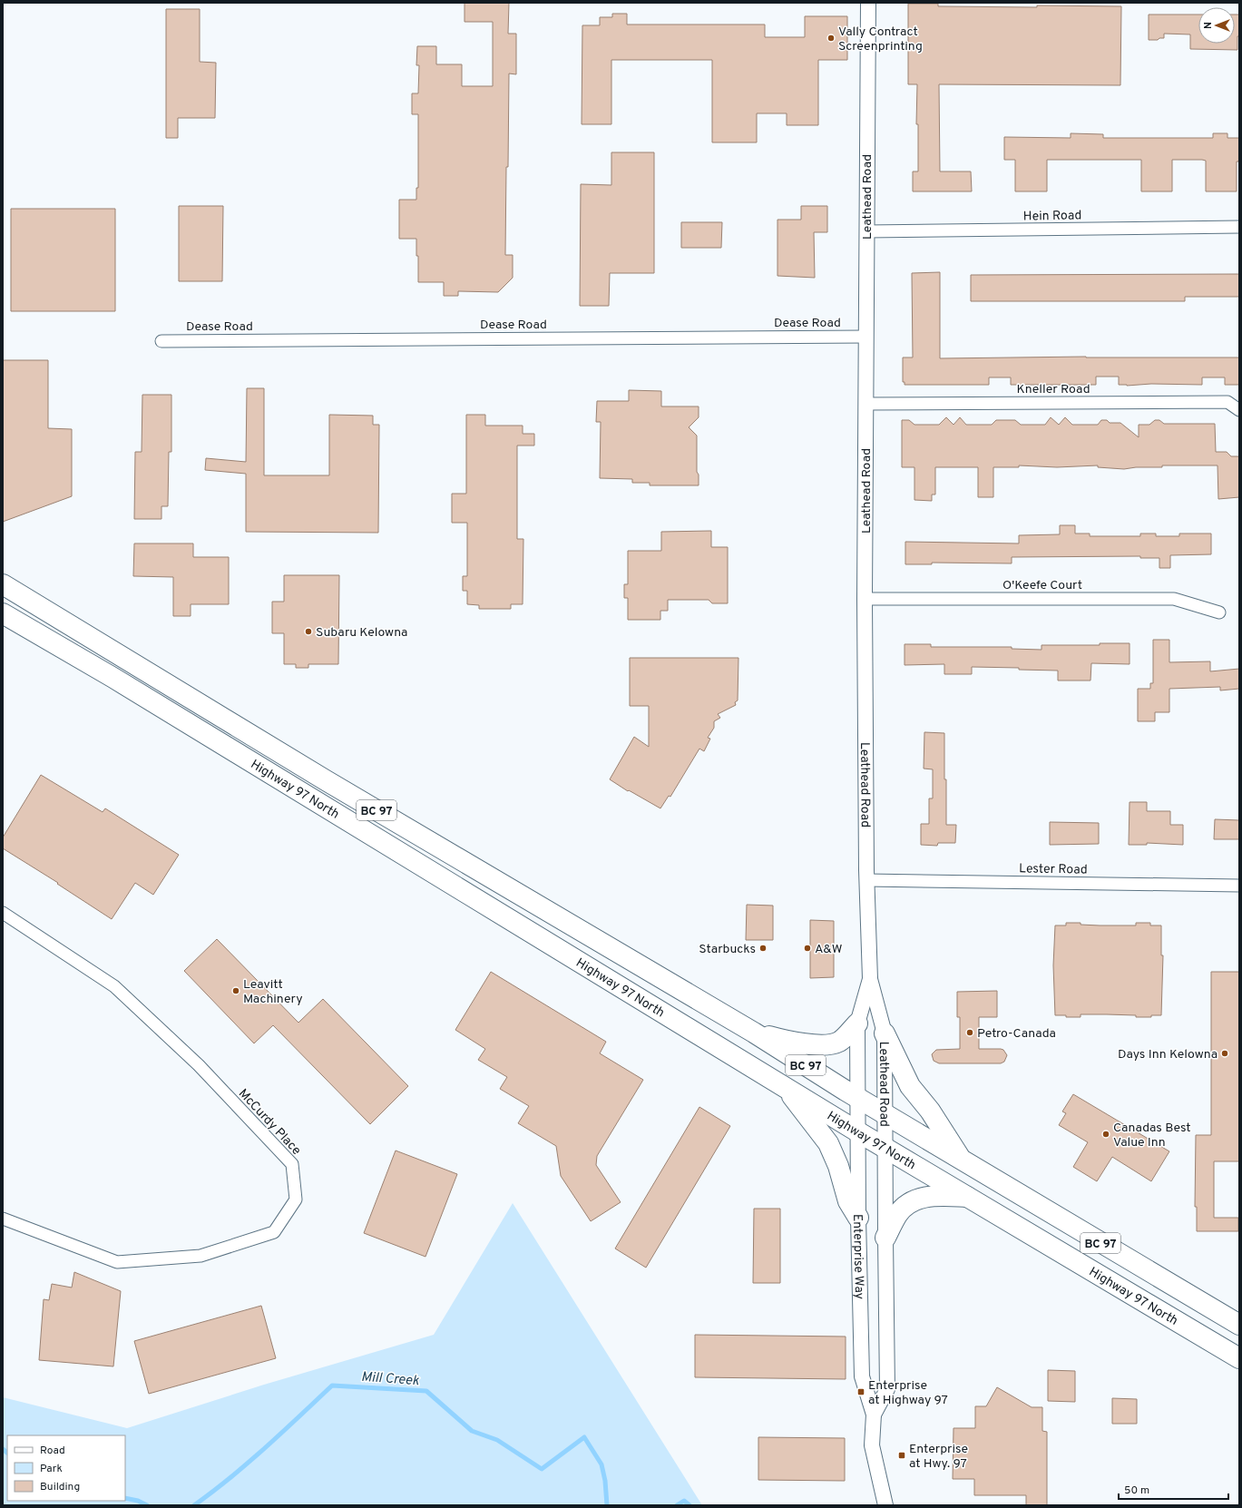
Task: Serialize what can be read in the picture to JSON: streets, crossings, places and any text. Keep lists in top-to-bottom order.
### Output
{
  "streets": {
    "highway": ["Highway 97 North", "BC 97"],
    "street": [
      "Leathead Road",
      "Hein Road",
      "Dease Road",
      "Kneller Road",
      "O'Keefe Court",
      "Lester Road",
      "McCurdy Place",
      "Enterprise Way"
    ]
  },
  "crossings": [
    ["Leathead Road", "Hein Road"],
    ["Leathead Road", "Dease Road"],
    ["Leathead Road", "Kneller Road"],
    ["Leathead Road", "O'Keefe Court"],
    ["Leathead Road", "Highway 97 North"],
    ["Leathead Road", "Lester Road"],
    ["Leathead Road", "Enterprise Way"],
    ["Highway 97 North", "Enterprise Way"]
  ],
  "water": ["Mill Creek"],
  "places": {
    "other": [
      "Vally Contract Screenprinting",
      "Subaru Kelowna",
      "Starbucks",
      "A&W",
      "Leavitt Machinery",
      "Petro-Canada",
      "Days Inn Kelowna",
      "Canadas Best Value Inn"
    ],
    "transit": ["Enterprise at Highway 97", "Enterprise at Hwy. 97"]
  },
  "legend": ["Road", "Park", "Building"],
  "scale_bar": "50 m",
  "north": "left"
}
